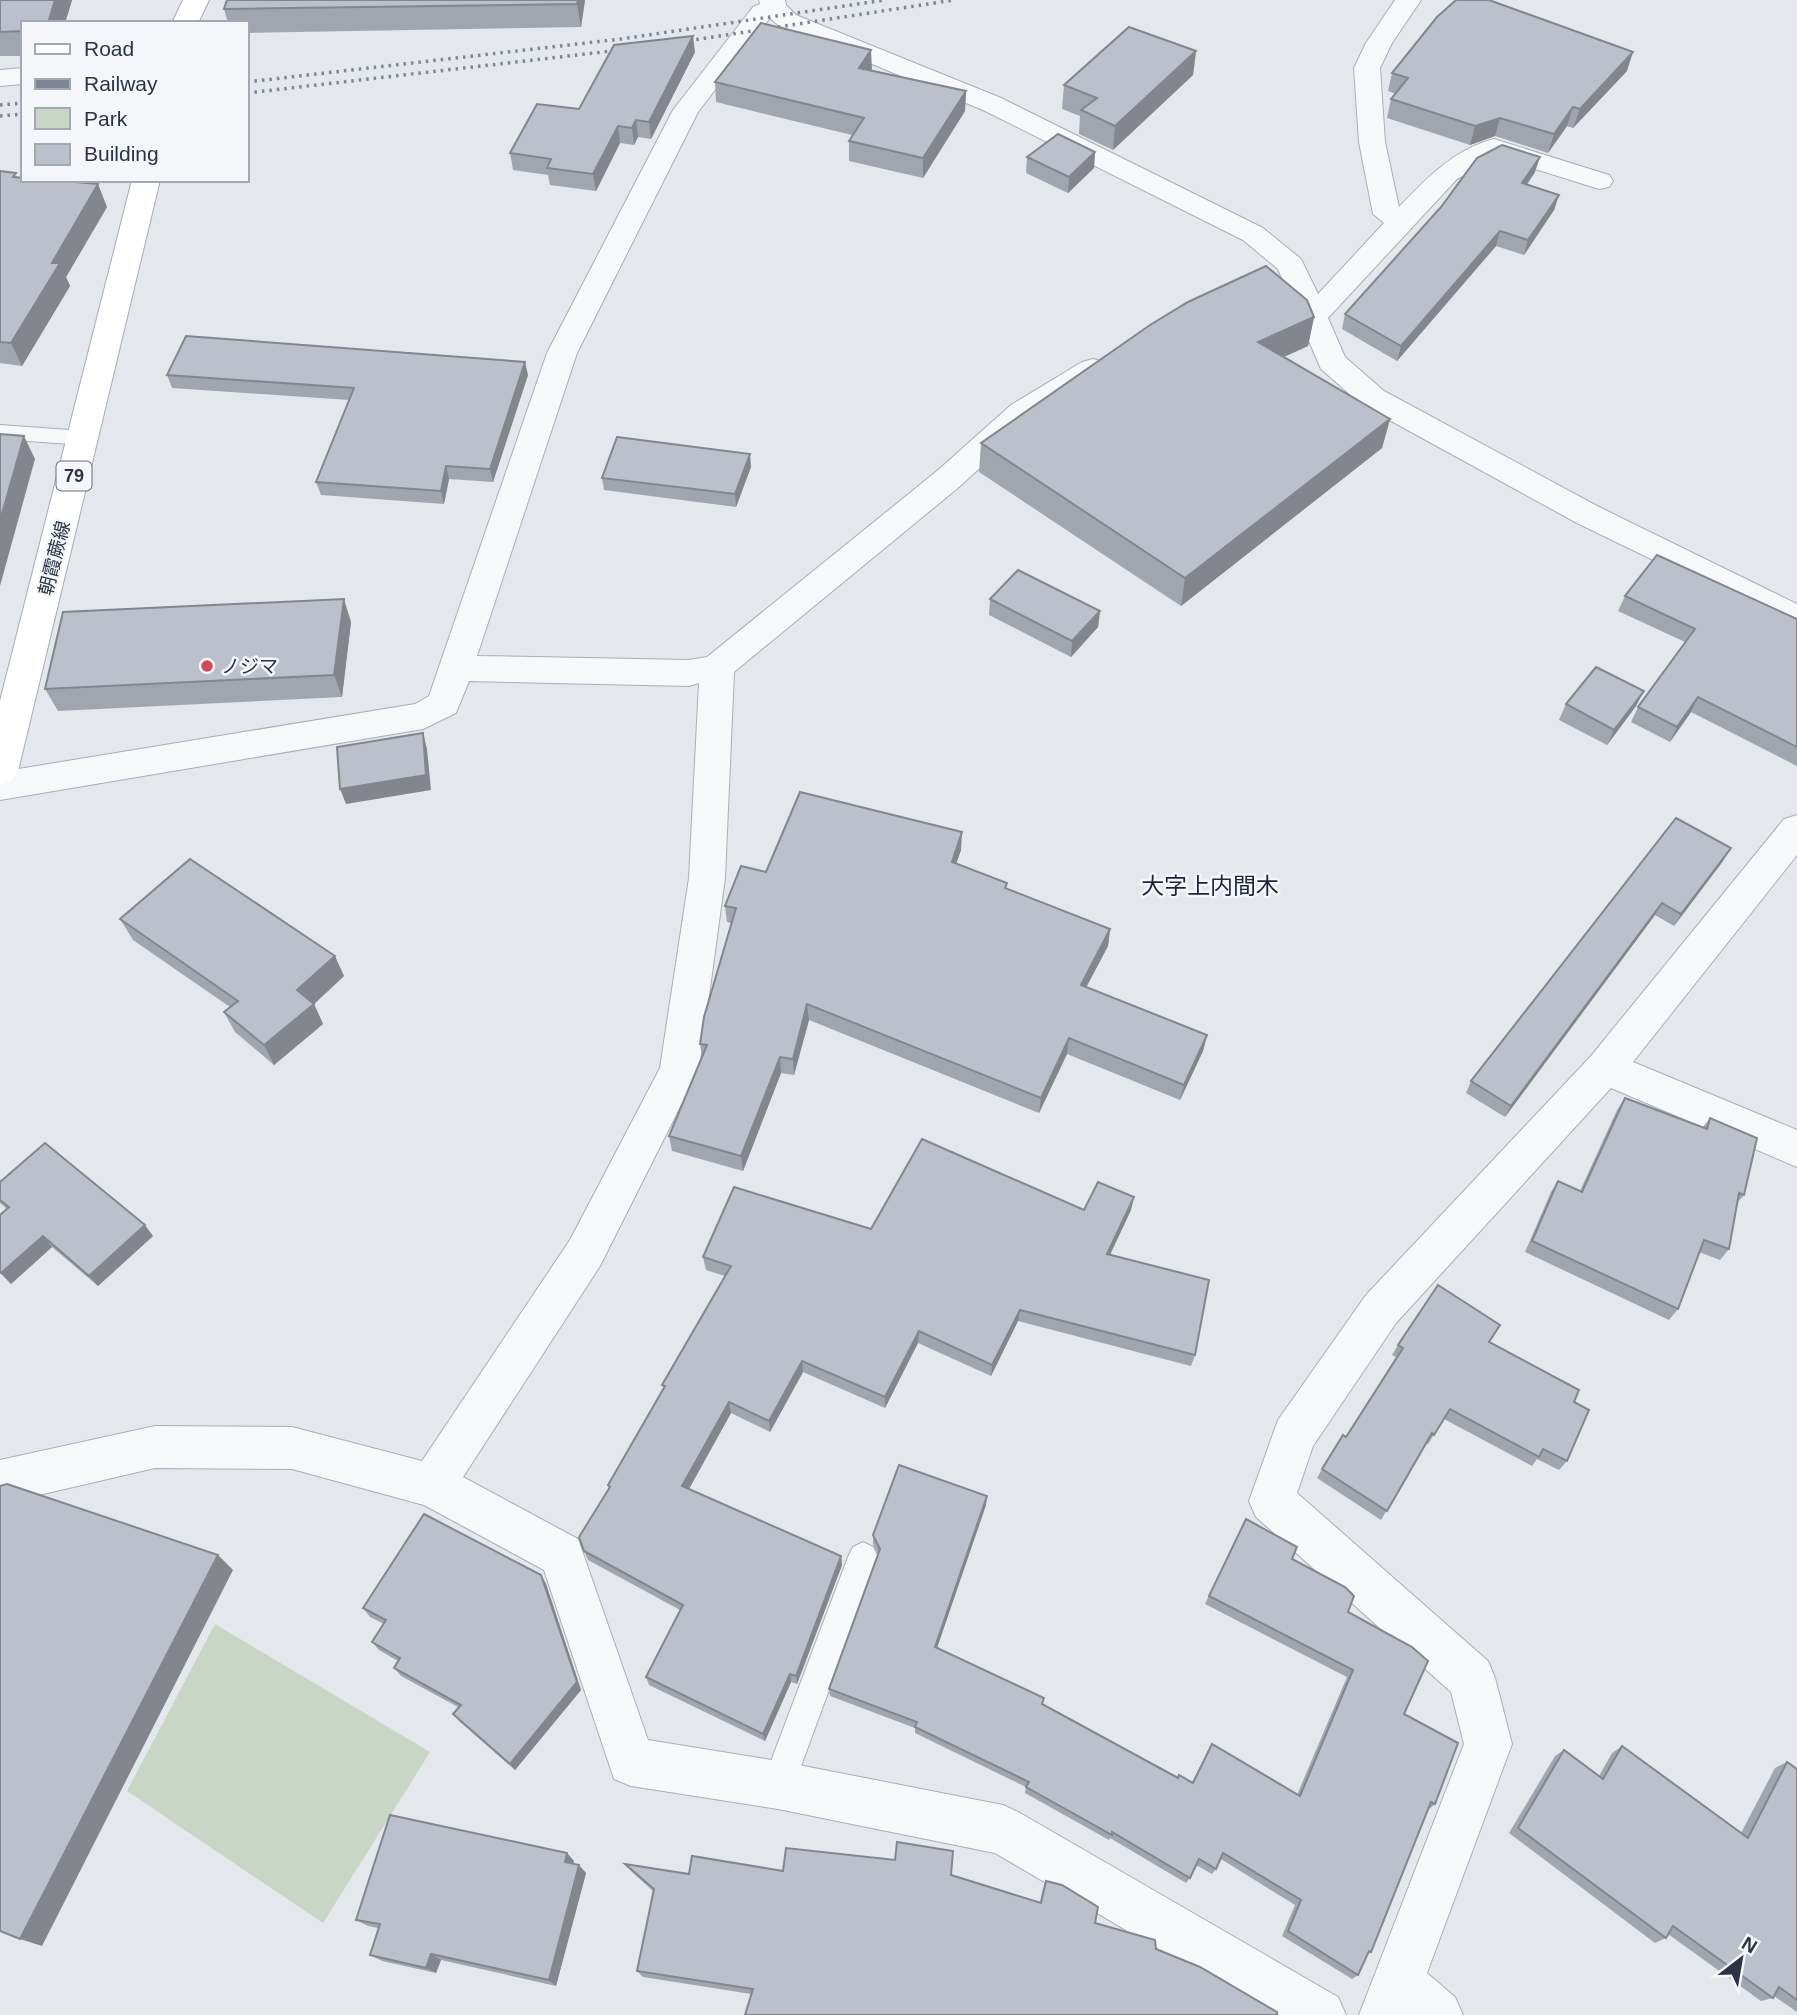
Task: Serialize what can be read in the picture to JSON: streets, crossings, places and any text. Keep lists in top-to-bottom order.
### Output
{
  "streets": {
    "main road": ["79", "朝霞蕨線"]
  },
  "districts": ["大字上内間木"],
  "places": ["ノジマ"],
  "legend": [
    "Road",
    "Railway",
    "Park",
    "Building"
  ],
  "north": "top right"
}
